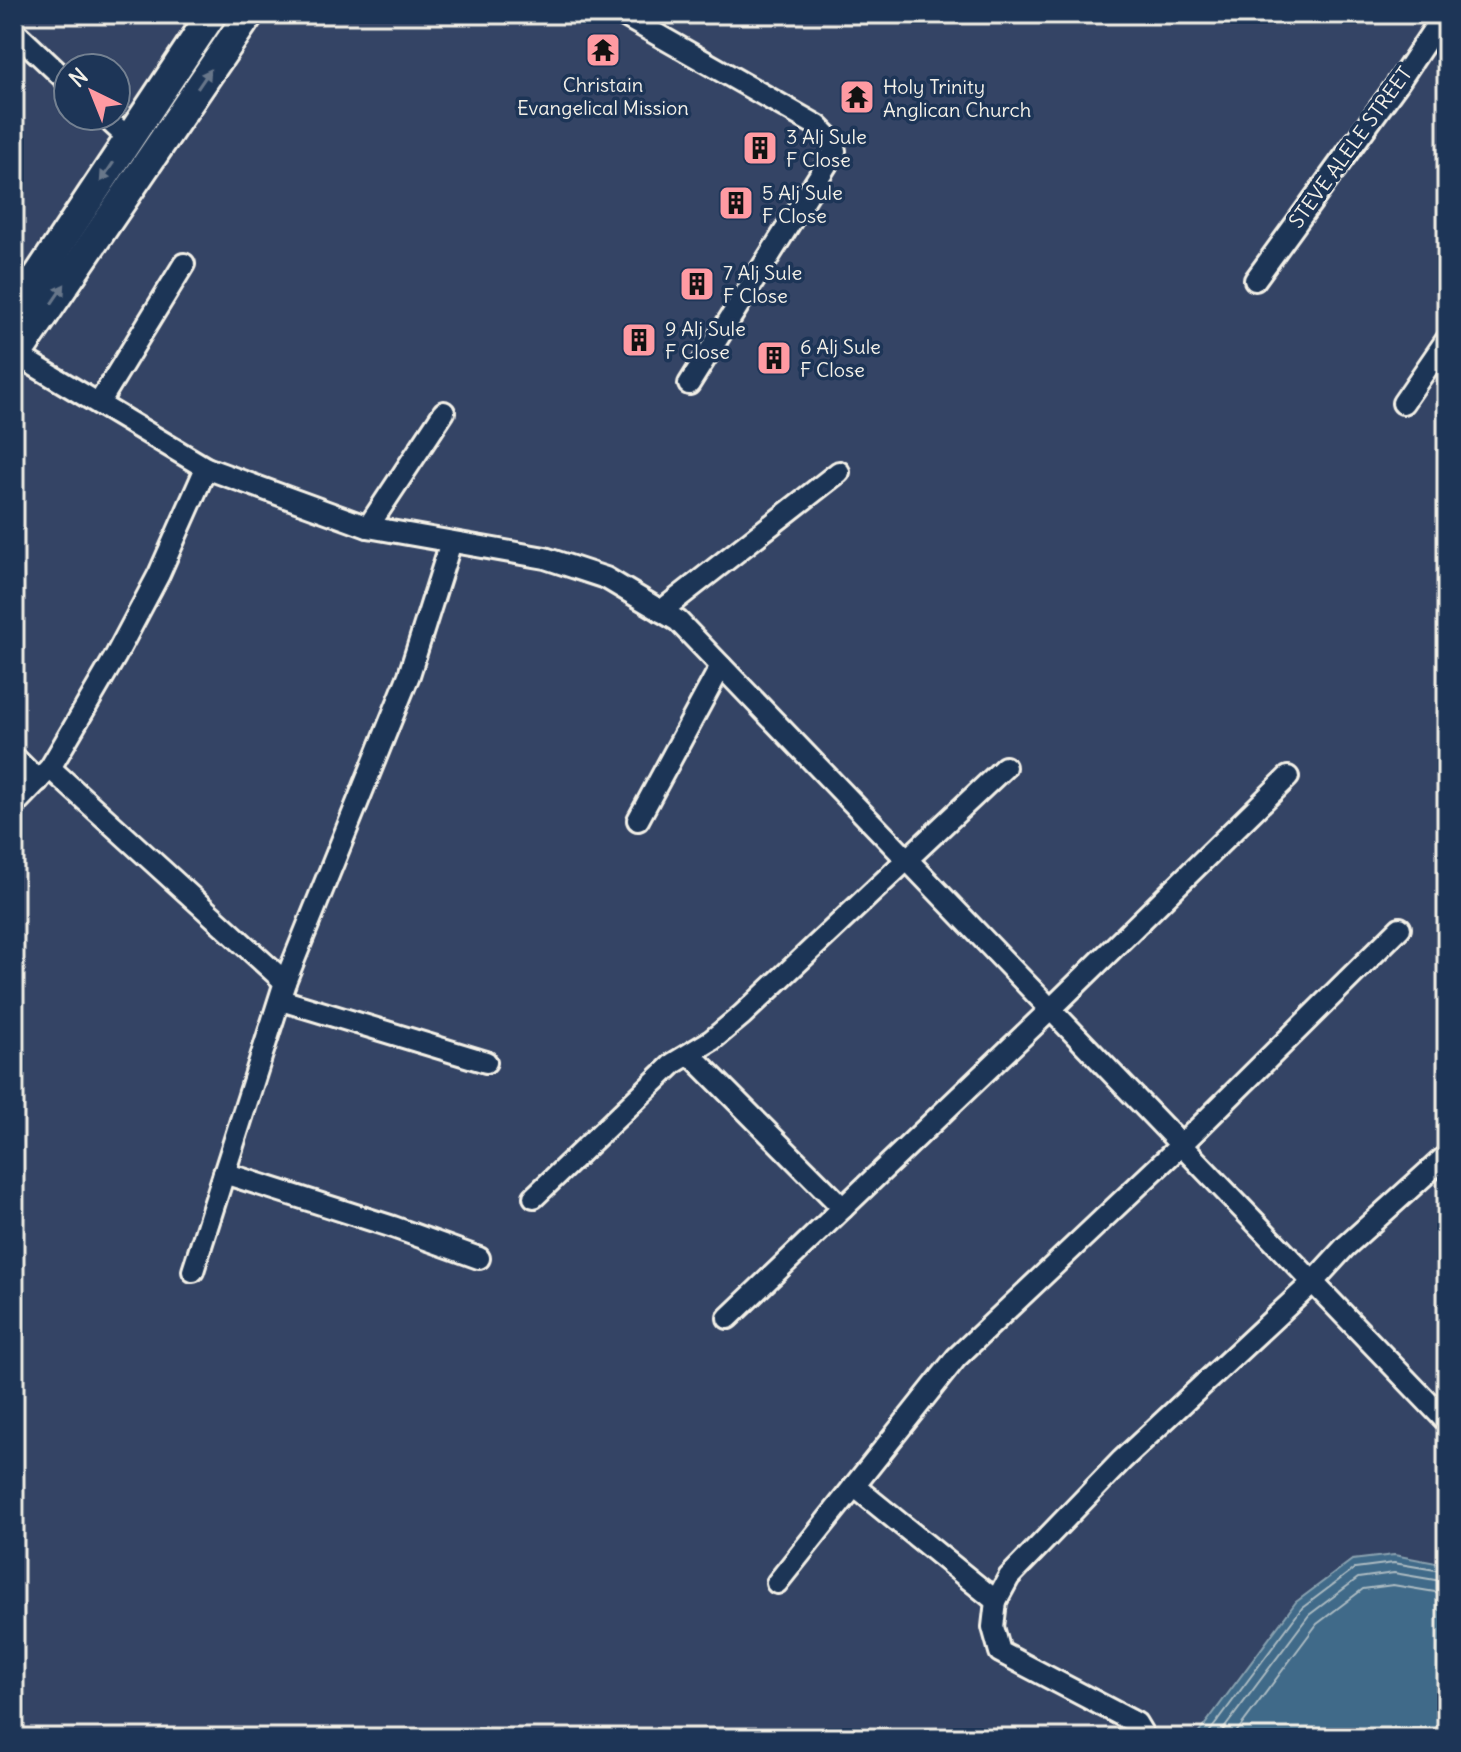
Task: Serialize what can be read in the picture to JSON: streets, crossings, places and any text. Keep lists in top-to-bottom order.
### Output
{
  "streets": {
    "street": ["STEVE ALELE STREET"]
  },
  "places": {
    "temple": ["Christain Evangelical Mission", "Holy Trinity Anglican Church"],
    "building": [
      "3 Alj Sule F Close",
      "5 Alj Sule F Close",
      "7 Alj Sule F Close",
      "9 Alj Sule F Close",
      "6 Alj Sule F Close"
    ]
  },
  "north": "top left"
}
